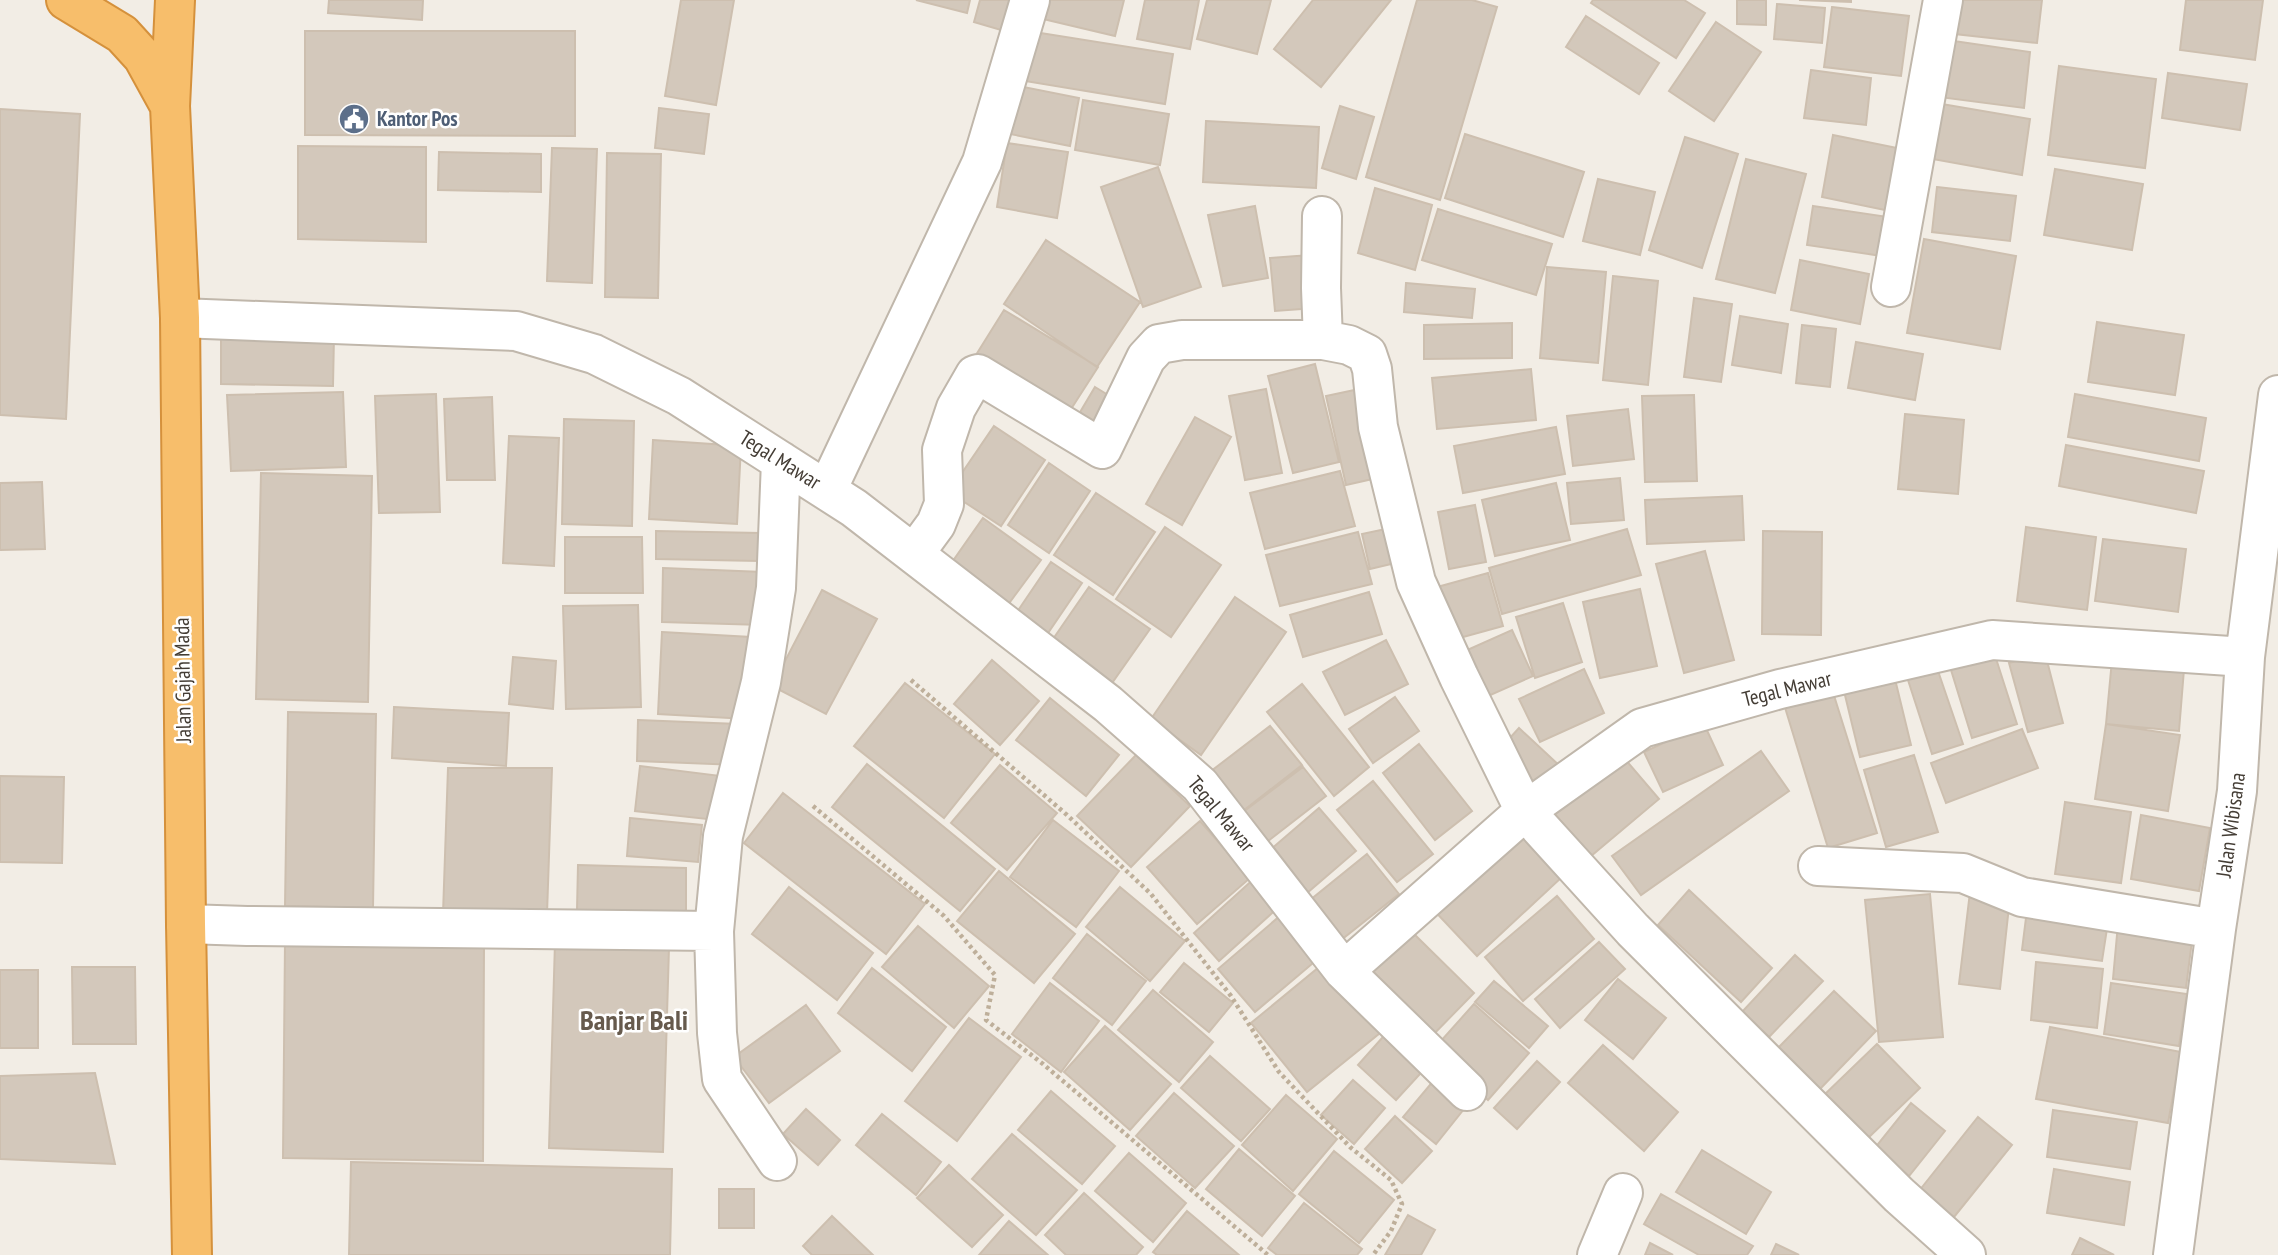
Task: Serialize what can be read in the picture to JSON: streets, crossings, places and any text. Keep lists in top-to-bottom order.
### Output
{
  "streets": {
    "highway": ["Jalan Gajah Mada"],
    "street": ["Tegal Mawar", "Jalan Wibisana"]
  },
  "crossings": [
    ["Tegal Mawar", "Jalan Gajah Mada"],
    ["Tegal Mawar", "Jalan Wibisana"]
  ],
  "districts": ["Banjar Bali"],
  "places": {
    "public building": ["Kantor Pos"]
  }
}
